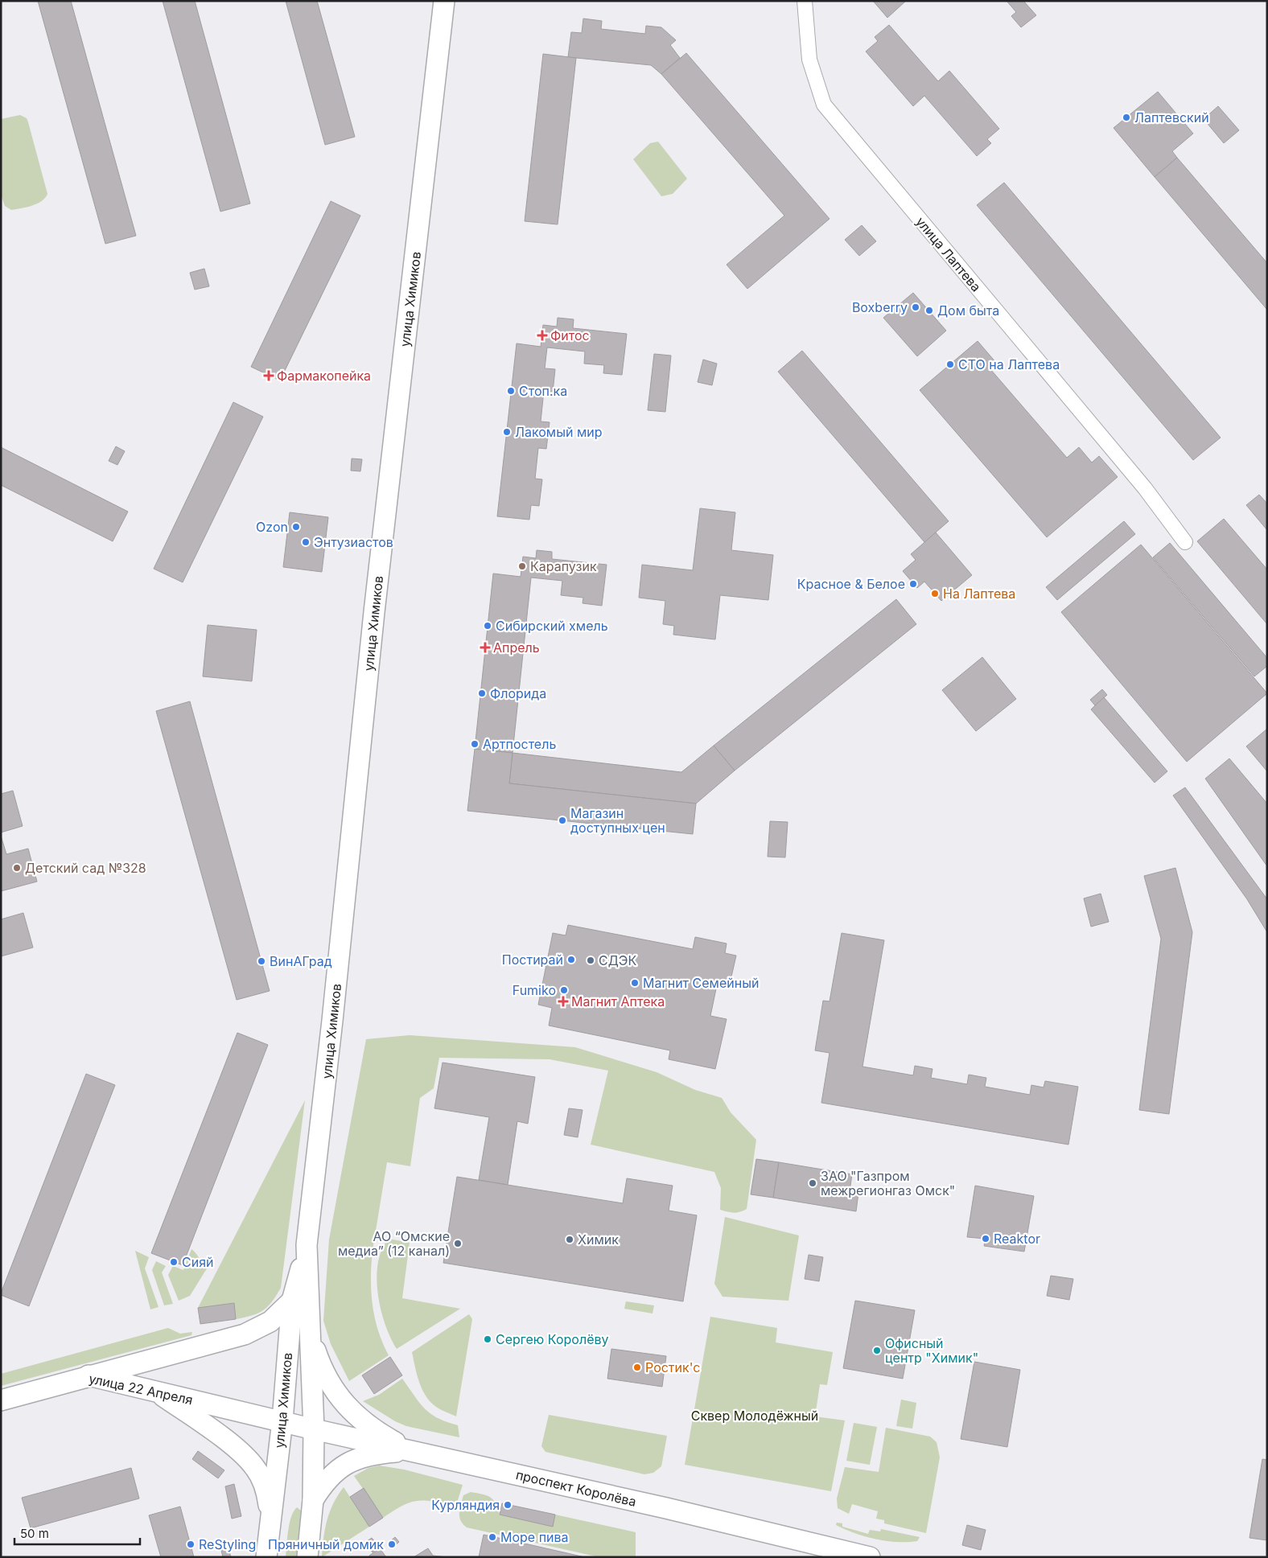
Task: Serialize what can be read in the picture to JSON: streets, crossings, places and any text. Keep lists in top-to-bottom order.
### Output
{
  "streets": {
    "main road": ["улица Химиков", "улица 22 Апреля", "проспект Королёва"],
    "street": ["улица Лаптева"]
  },
  "crossings": [
    ["улица Химиков", "улица 22 Апреля"],
    ["улица Химиков", "проспект Королёва"],
    ["улица 22 Апреля", "проспект Королёва"]
  ],
  "parks": ["Сквер Молодёжный"],
  "places": {
    "other": [
      "Лаптевский",
      "Boxberry",
      "Дом быта",
      "СТО на Лаптева",
      "Стоп.ка",
      "Лакомый мир",
      "Ozon",
      "Энтузиастов",
      "Карапузик",
      "Красное & Белое",
      "На Лаптева",
      "Сибирский хмель",
      "Флорида",
      "Артпостель",
      "Магазин доступных цен",
      "Детский сад №328",
      "Постирай",
      "СДЭК",
      "ВинАГрад",
      "Магнит Семейный",
      "Fumiko",
      "ЗАО \"Газпром межрегионгаз Омск\"",
      "Reaktor",
      "Химик",
      "АО “Омские медиа” (12 канал)",
      "Сияй",
      "Сергею Королёву",
      "Офисный центр \"Химик\"",
      "Ростик'с",
      "Курляндия",
      "Море пива",
      "ReStyling",
      "Пряничный домик"
    ],
    "health": [
      "Фитос",
      "Фармакопейка",
      "Апрель",
      "Магнит Аптека"
    ]
  },
  "scale_bar": "50 m"
}
